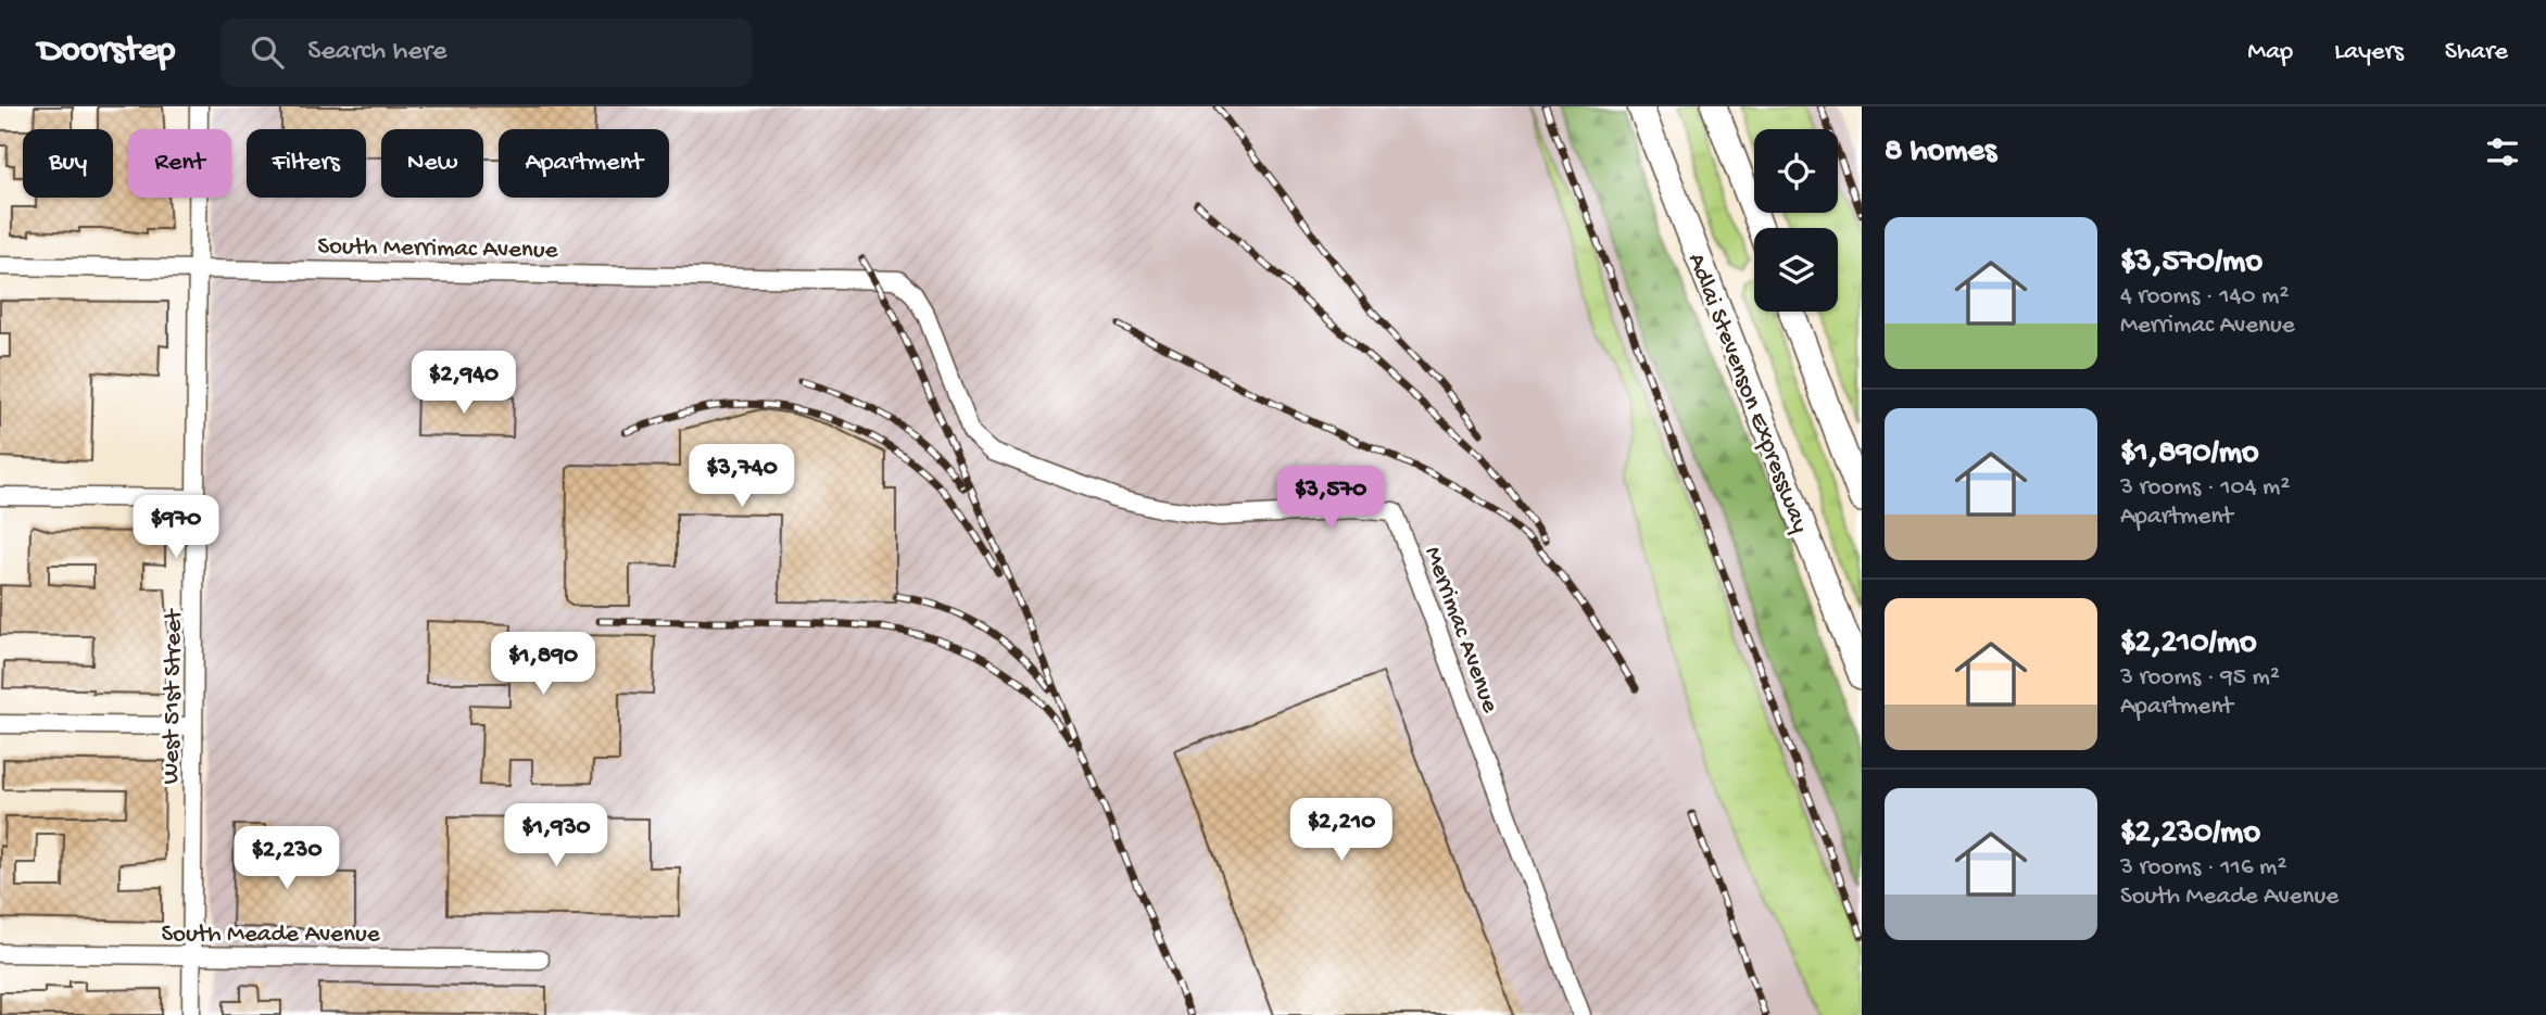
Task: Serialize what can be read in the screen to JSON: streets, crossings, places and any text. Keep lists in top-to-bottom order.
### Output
{
  "streets": {
    "highway": ["Adlai Stevenson Expressway"],
    "street": [
      "South Merrimac Avenue",
      "Merrimac Avenue",
      "West 51st Street",
      "South Meade Avenue"
    ]
  },
  "crossings": [
    ["South Merrimac Avenue", "Merrimac Avenue"],
    ["South Merrimac Avenue", "West 51st Street"],
    ["West 51st Street", "South Meade Avenue"]
  ],
  "page": {
    "header": "Doorstep",
    "search": "Search here",
    "nav": ["Map", "Layers", "Share"],
    "heading": "8 homes",
    "chip": [
      "Buy",
      "Rent",
      "Filters",
      "New",
      "Apartment"
    ],
    "list": [
      {
        "name": "$3,570/mo",
        "note": "4 rooms · 140 m² · Merrimac Avenue"
      },
      {
        "name": "$1,890/mo",
        "note": "3 rooms · 104 m² · Apartment"
      },
      {
        "name": "$2,210/mo",
        "note": "3 rooms · 95 m² · Apartment"
      },
      {
        "name": "$2,230/mo",
        "note": "3 rooms · 116 m² · South Meade Avenue"
      }
    ],
    "price": [
      "$2,940",
      "$3,740",
      "$3,570",
      "$970",
      "$1,890",
      "$2,210",
      "$1,930",
      "$2,230"
    ]
  }
}
